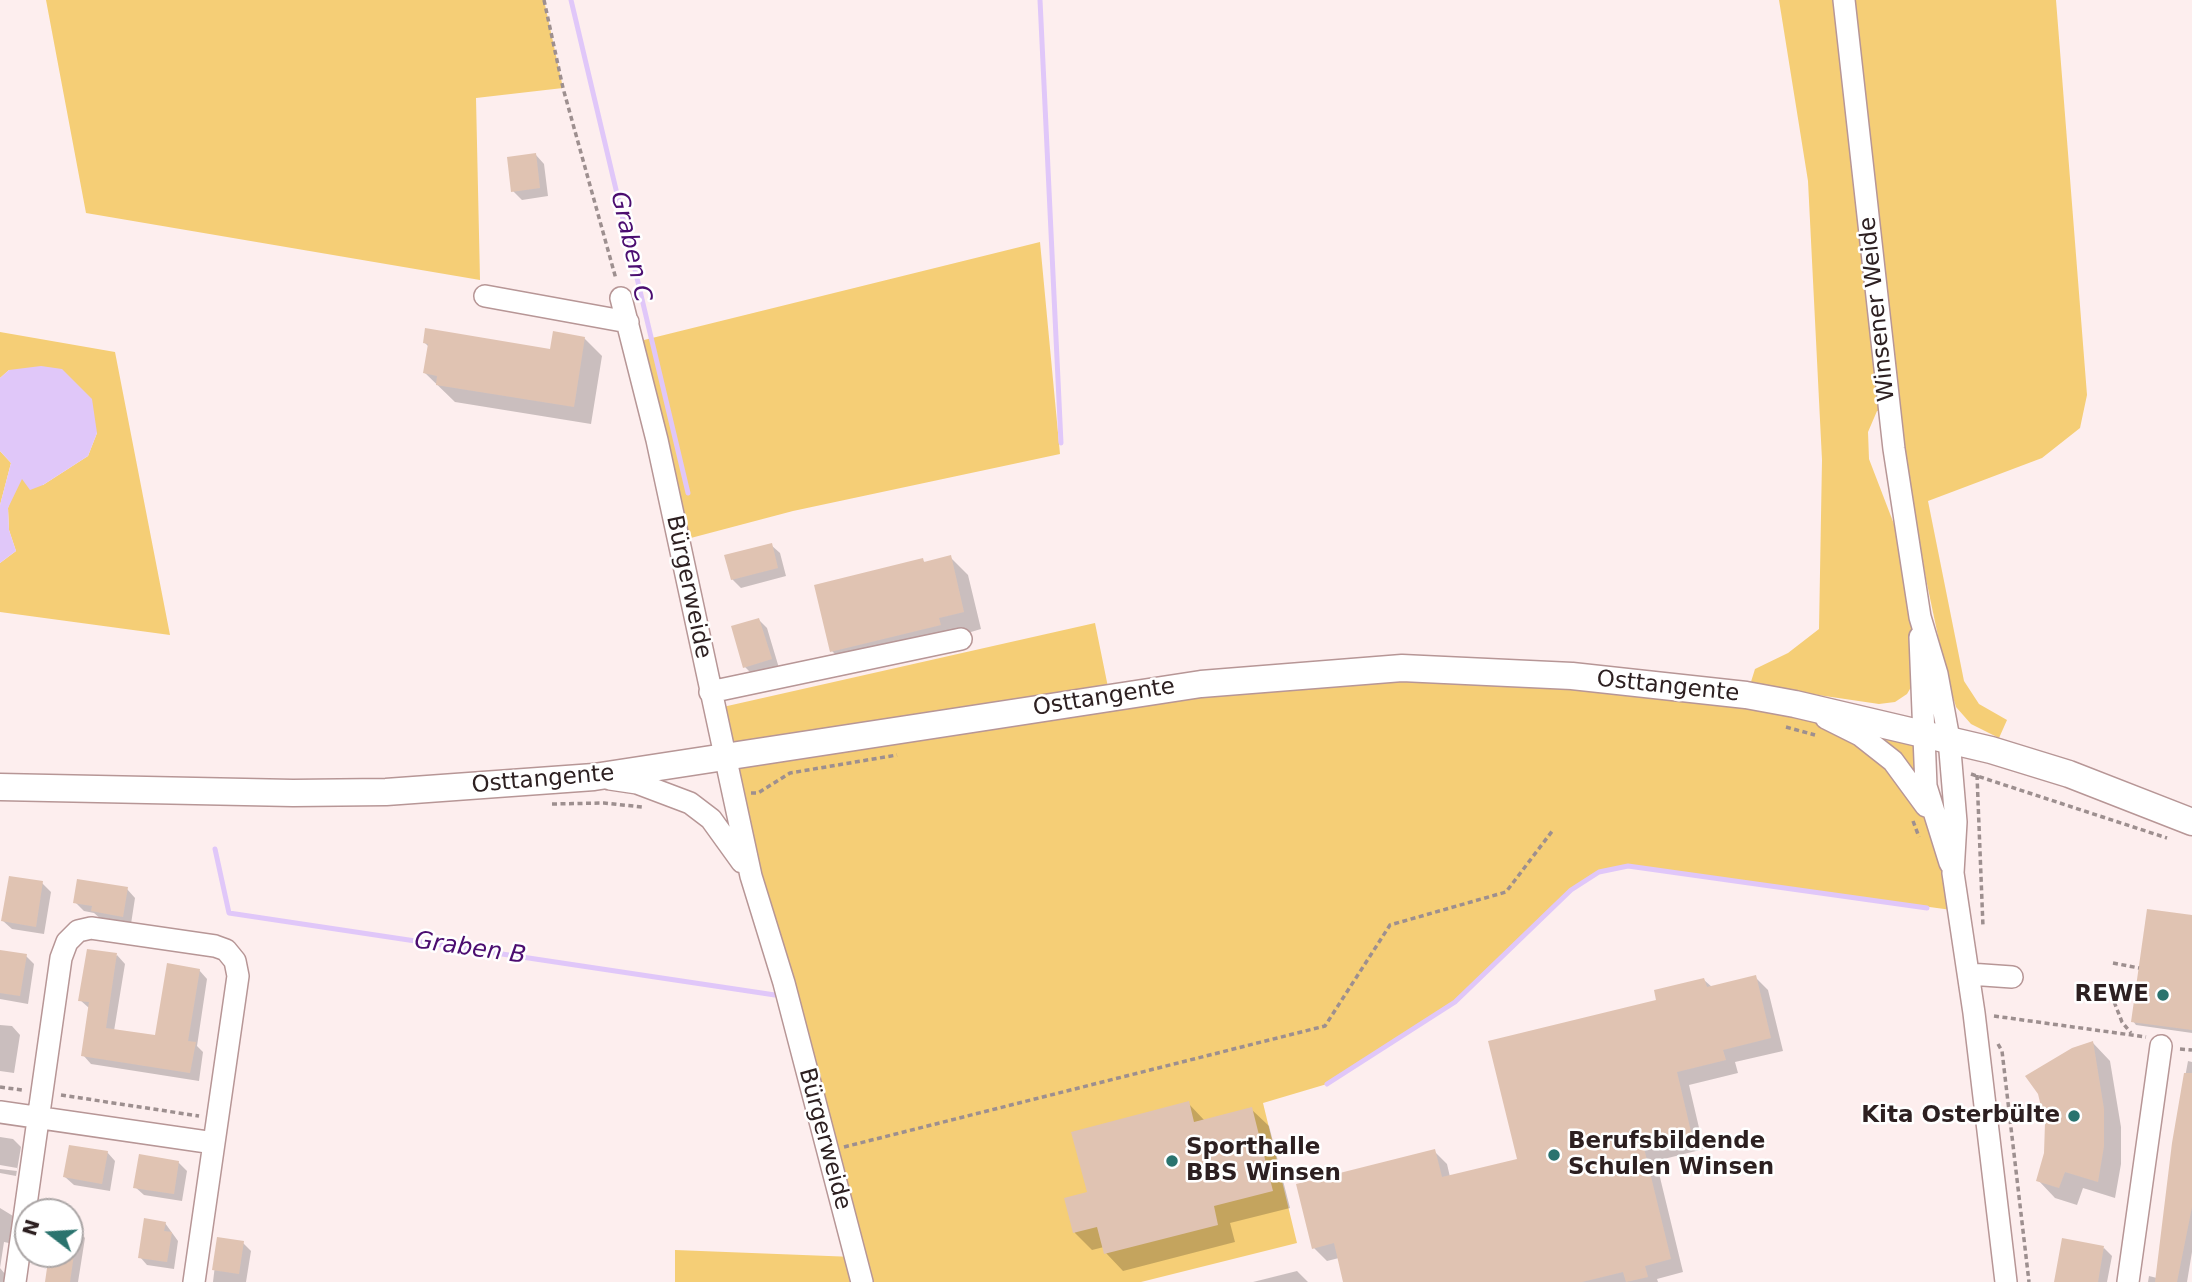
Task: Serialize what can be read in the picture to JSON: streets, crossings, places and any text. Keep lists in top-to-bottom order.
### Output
{
  "streets": {
    "main road": ["Osttangente"],
    "street": ["Winsener Weide", "Bürgerweide"]
  },
  "crossings": [
    ["Winsener Weide", "Osttangente"],
    ["Bürgerweide", "Osttangente"]
  ],
  "water": ["Graben C", "Graben B"],
  "places": [
    "REWE",
    "Kita Osterbülte",
    "Berufsbildende Schulen Winsen",
    "Sporthalle BBS Winsen"
  ],
  "north": "left"
}
